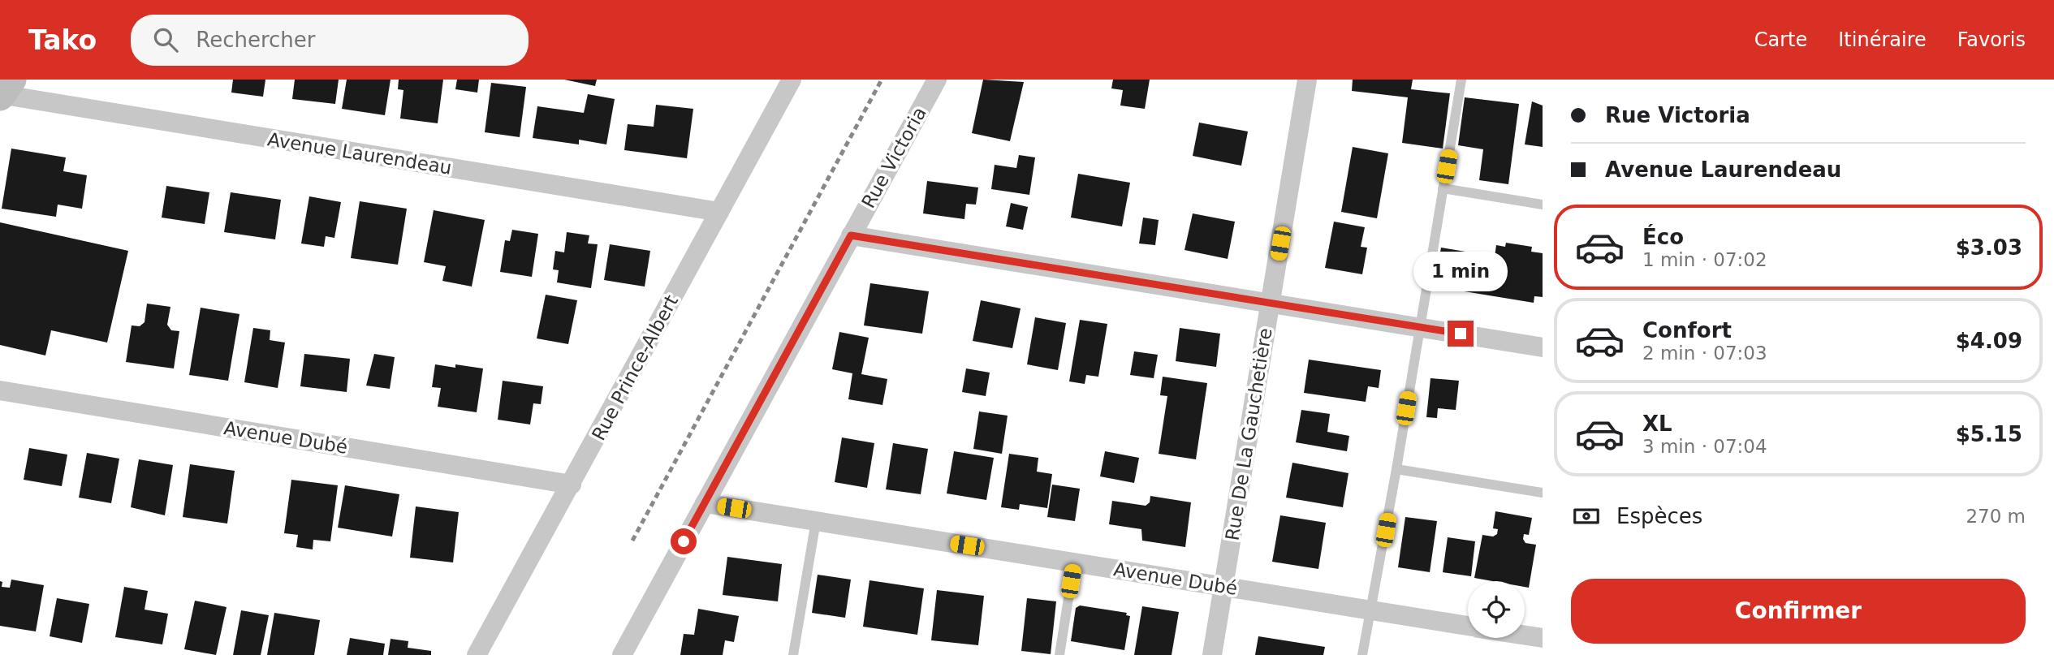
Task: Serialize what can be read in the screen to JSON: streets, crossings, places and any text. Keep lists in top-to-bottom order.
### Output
{
  "streets": {
    "street": [
      "Avenue Laurendeau",
      "Rue Victoria",
      "Rue Prince-Albert",
      "Rue De La Gauchetière",
      "Avenue Dubé"
    ]
  },
  "crossings": [
    ["Avenue Laurendeau", "Rue Prince-Albert"],
    ["Rue Victoria", "Avenue Dubé"],
    ["Rue Prince-Albert", "Avenue Dubé"],
    ["Rue De La Gauchetière", "Avenue Dubé"]
  ],
  "page": {
    "header": "Tako",
    "search": "Rechercher",
    "nav": ["Carte", "Itinéraire", "Favoris"],
    "banner": ["Rue Victoria", "Avenue Laurendeau"],
    "list": [
      {
        "name": "Éco",
        "note": "1 min · 07:02",
        "value": "$3.03"
      },
      {
        "name": "Confort",
        "note": "2 min · 07:03",
        "value": "$4.09"
      },
      {
        "name": "XL",
        "note": "3 min · 07:04",
        "value": "$5.15"
      }
    ],
    "bubble": "1 min",
    "pay": ["Espèces", "270 m"],
    "buttons": "Confirmer"
  }
}
